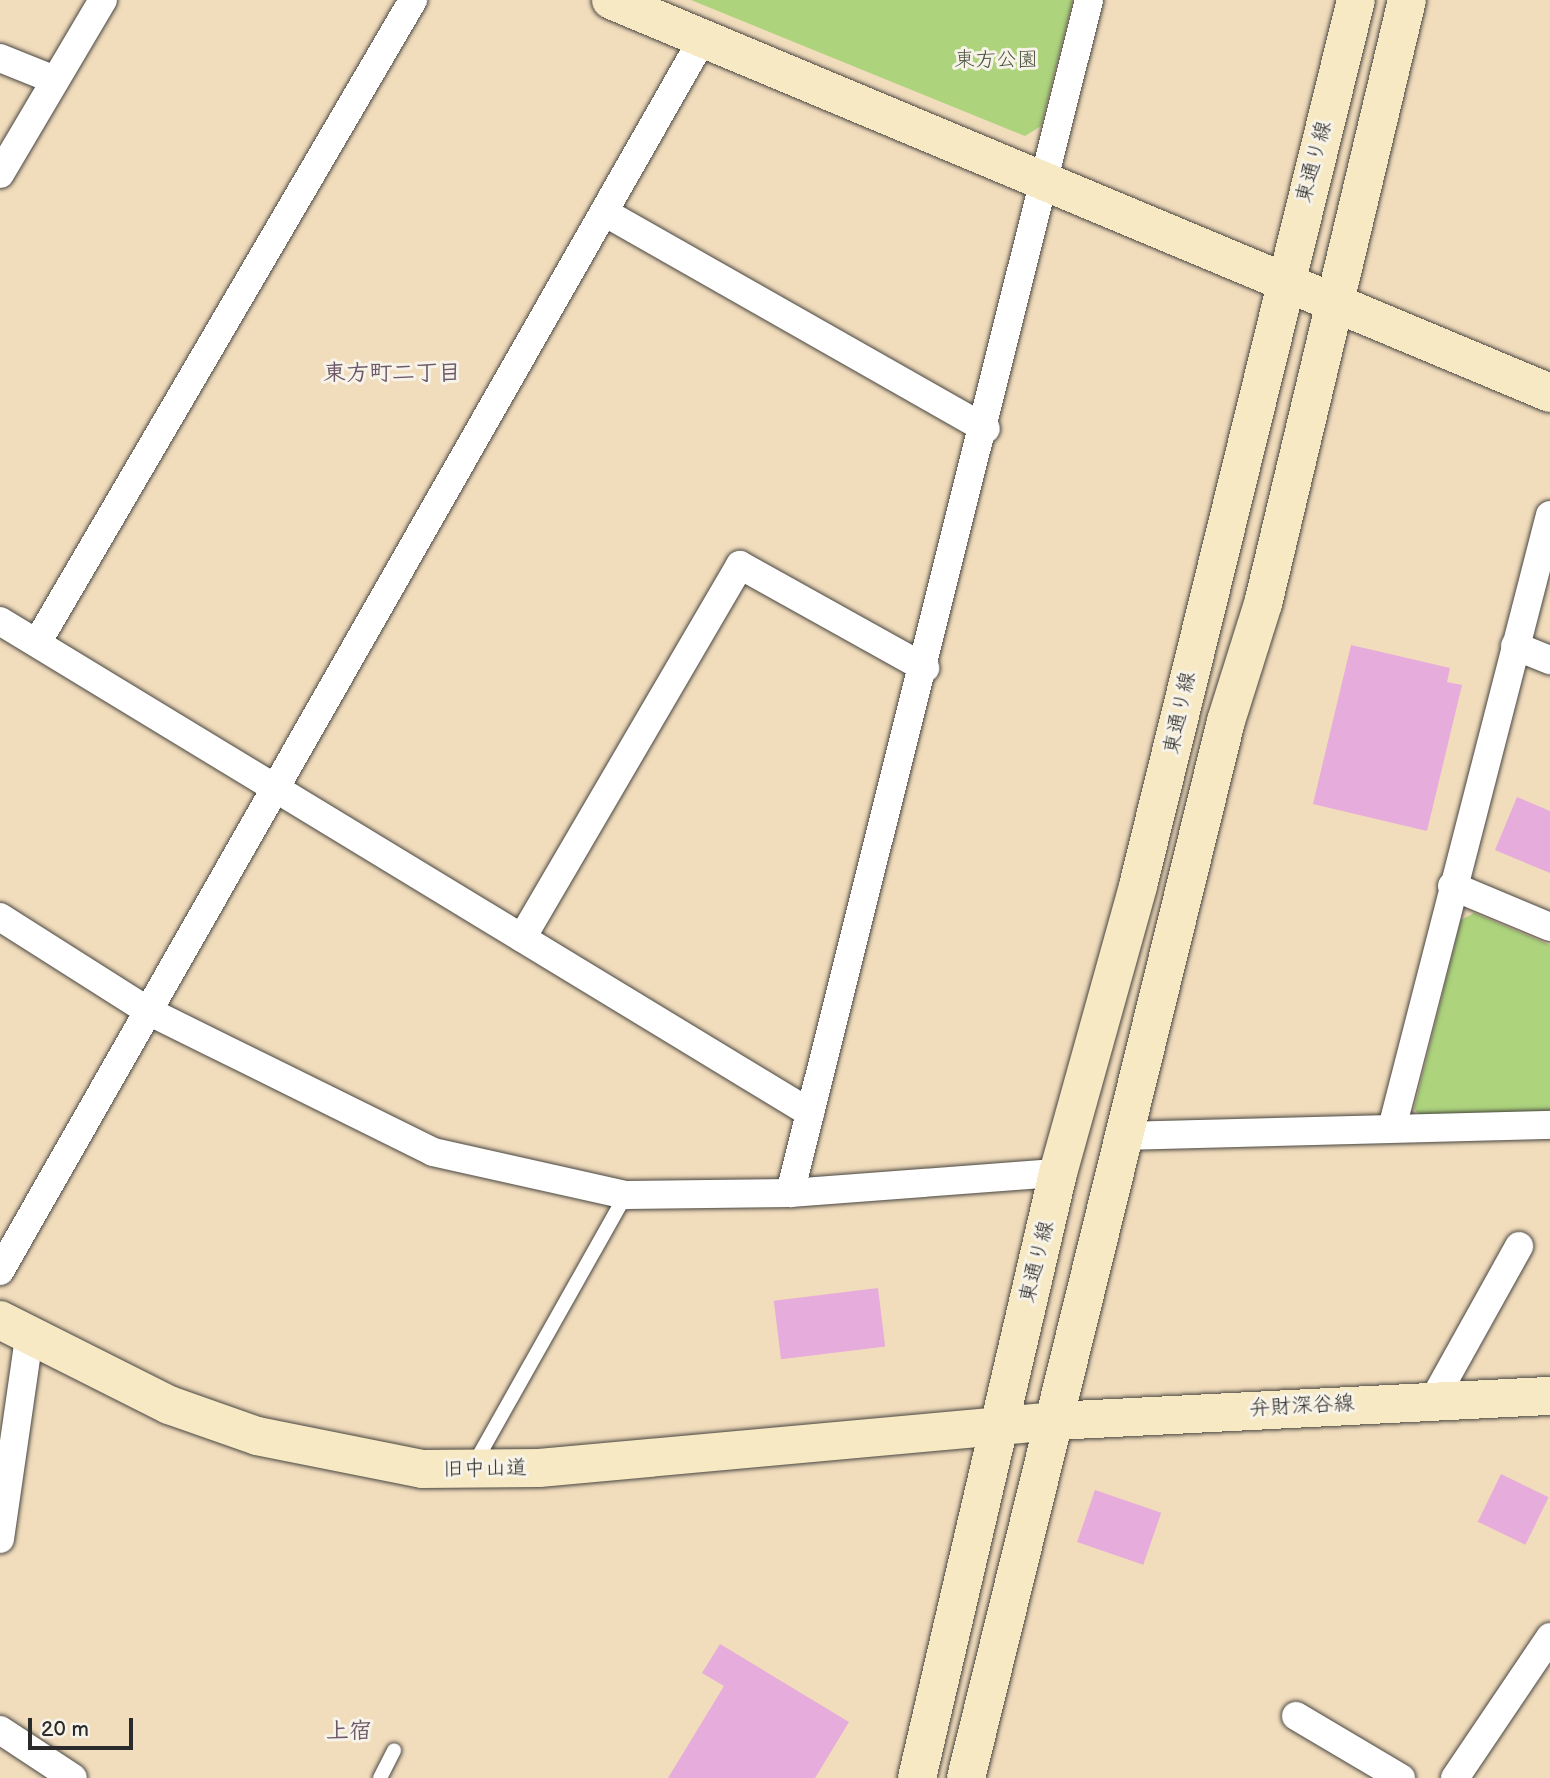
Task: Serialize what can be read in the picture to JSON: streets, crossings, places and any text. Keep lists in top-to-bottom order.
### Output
{
  "streets": {
    "street": ["東通り線", "弁財深谷線", "旧中山道"]
  },
  "crossings": [
    ["東通り線", "弁財深谷線"],
    ["東通り線", "旧中山道"],
    ["弁財深谷線", "旧中山道"]
  ],
  "districts": ["東方町二丁目", "上宿"],
  "parks": ["東方公園"],
  "scale_bar": "20 m"
}
